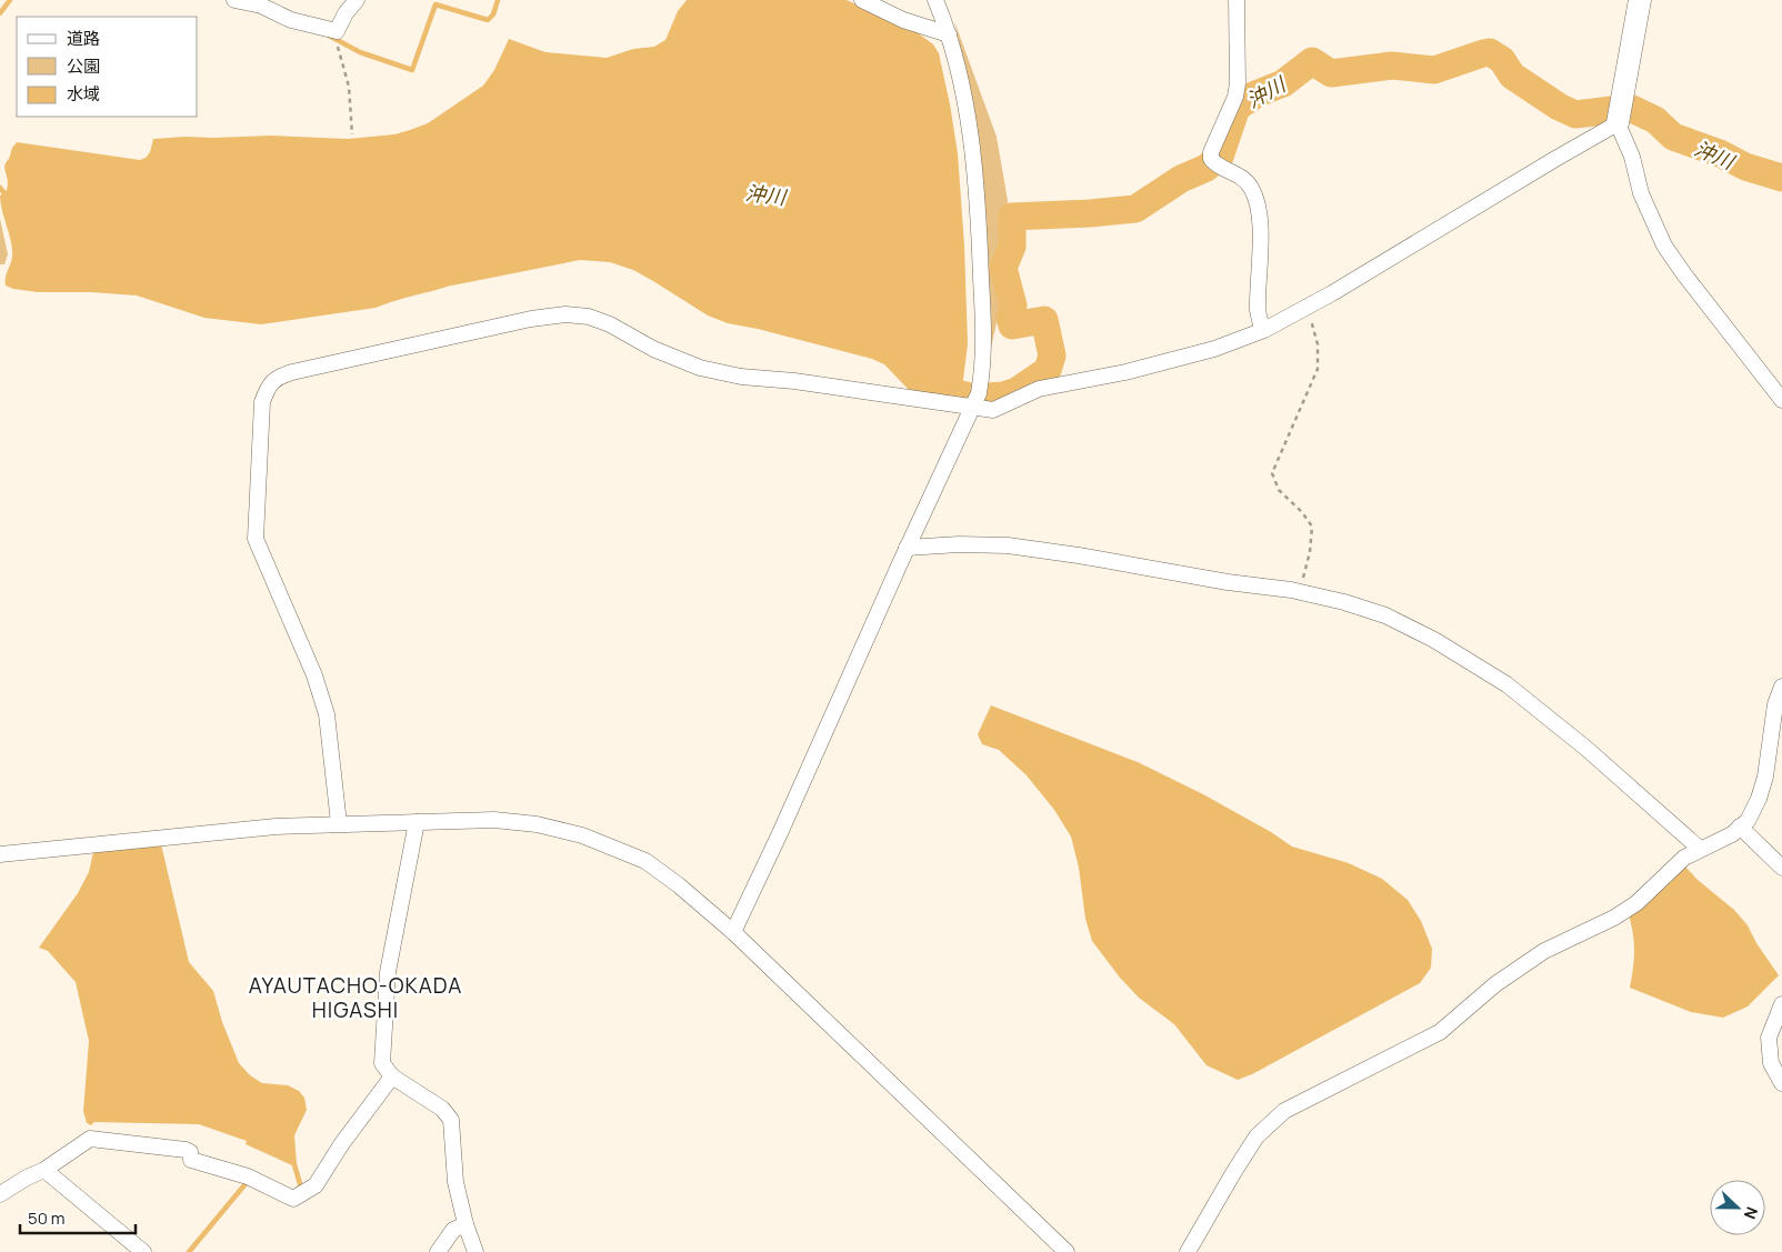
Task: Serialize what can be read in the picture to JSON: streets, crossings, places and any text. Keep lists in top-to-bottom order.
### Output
{
  "districts": ["AYAUTACHO-OKADA HIGASHI"],
  "water": ["沖川"],
  "legend": ["道路", "公園", "水域"],
  "scale_bar": "50 m",
  "north": "right"
}
